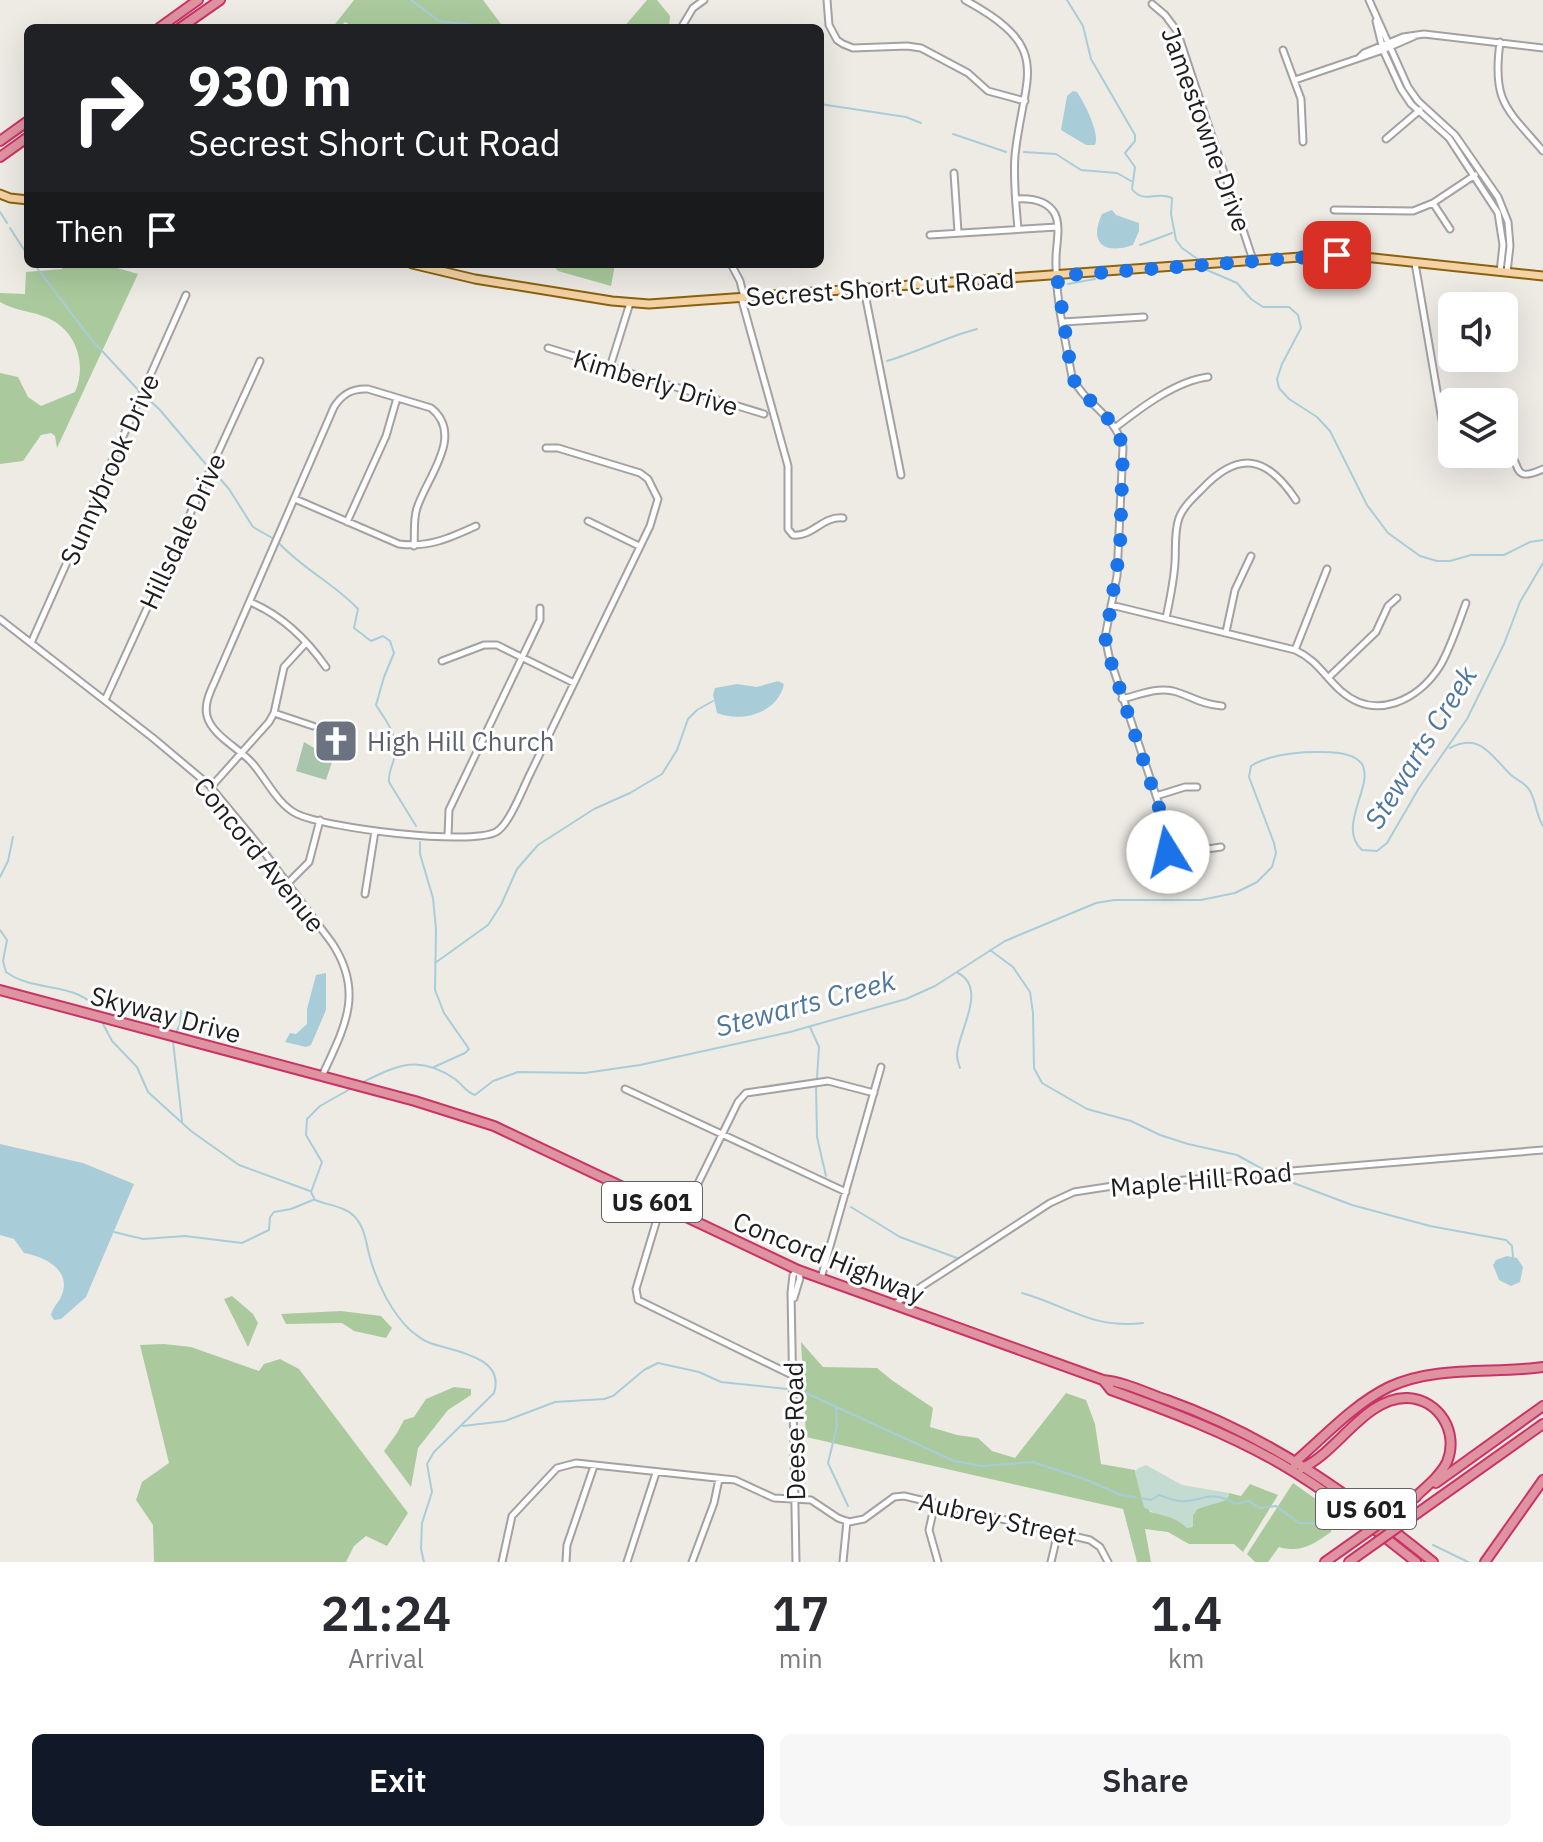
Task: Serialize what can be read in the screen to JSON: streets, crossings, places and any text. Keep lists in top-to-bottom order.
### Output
{
  "streets": {
    "highway": ["Skyway Drive", "US 601", "Concord Highway"],
    "main road": ["Secrest Short Cut Road"],
    "street": [
      "Jamestowne Drive",
      "Kimberly Drive",
      "Sunnybrook Drive",
      "Hillsdale Drive",
      "Concord Avenue",
      "Maple Hill Road",
      "Deese Road",
      "Aubrey Street"
    ]
  },
  "crossings": [
    ["Jamestowne Drive", "Secrest Short Cut Road"],
    ["Sunnybrook Drive", "Concord Avenue"],
    ["Hillsdale Drive", "Concord Avenue"],
    ["Concord Avenue", "Skyway Drive"],
    ["Concord Avenue", "Concord Highway"],
    ["Skyway Drive", "Concord Highway"],
    ["Maple Hill Road", "Concord Highway"],
    ["Concord Highway", "Deese Road"]
  ],
  "water": ["Stewarts Creek"],
  "places": {
    "church": ["High Hill Church"]
  },
  "page": {
    "turn": ["930 m", "Secrest Short Cut Road"],
    "then": "Then",
    "eta": [
      "21:24",
      "Arrival",
      "17",
      "min",
      "1.4",
      "km"
    ],
    "buttons": ["Exit", "Share"]
  }
}
